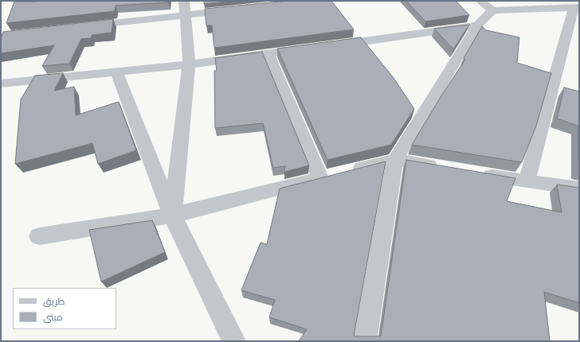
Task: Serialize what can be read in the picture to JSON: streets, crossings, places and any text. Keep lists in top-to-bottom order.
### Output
{
  "legend": ["طريق", "مبنى"]
}
